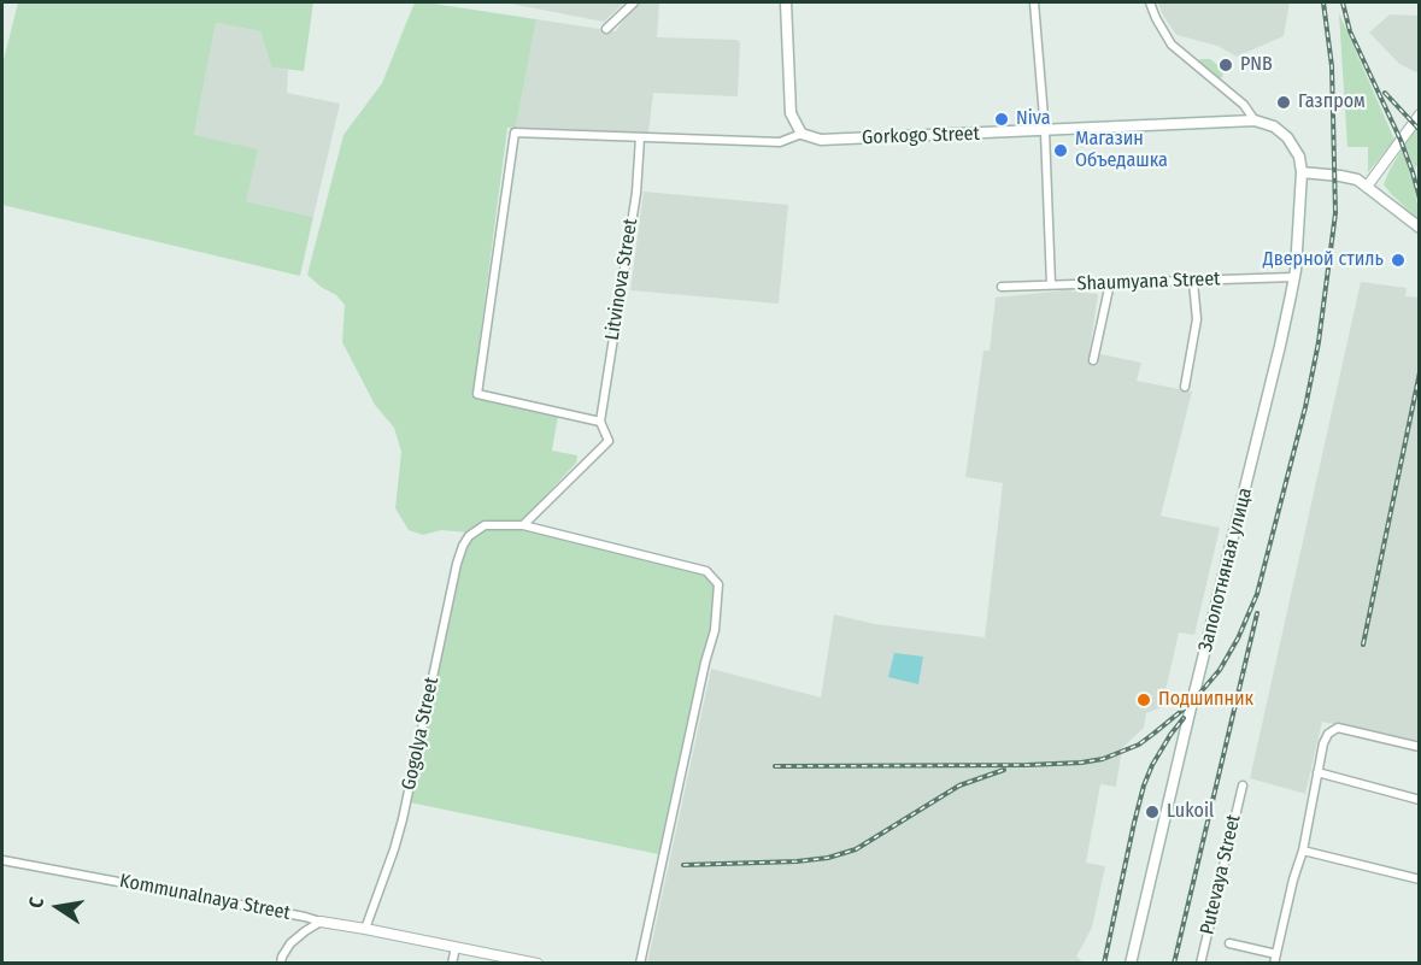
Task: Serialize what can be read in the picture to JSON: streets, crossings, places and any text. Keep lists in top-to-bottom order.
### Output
{
  "streets": {
    "main road": ["Gorkogo Street", "Заполотняная улица"],
    "street": [
      "Litvinova Street",
      "Shaumyana Street",
      "Gogolya Street",
      "Putevaya Street",
      "Kommunalnaya Street"
    ]
  },
  "crossings": [
    ["Gorkogo Street", "Litvinova Street"],
    ["Gorkogo Street", "Заполотняная улица"],
    ["Litvinova Street", "Gogolya Street"],
    ["Shaumyana Street", "Заполотняная улица"]
  ],
  "places": [
    "PNB",
    "Газпром",
    "Niva",
    "Магазин Объедашка",
    "Дверной стиль",
    "Подшипник",
    "Lukoil"
  ],
  "north": "left"
}
